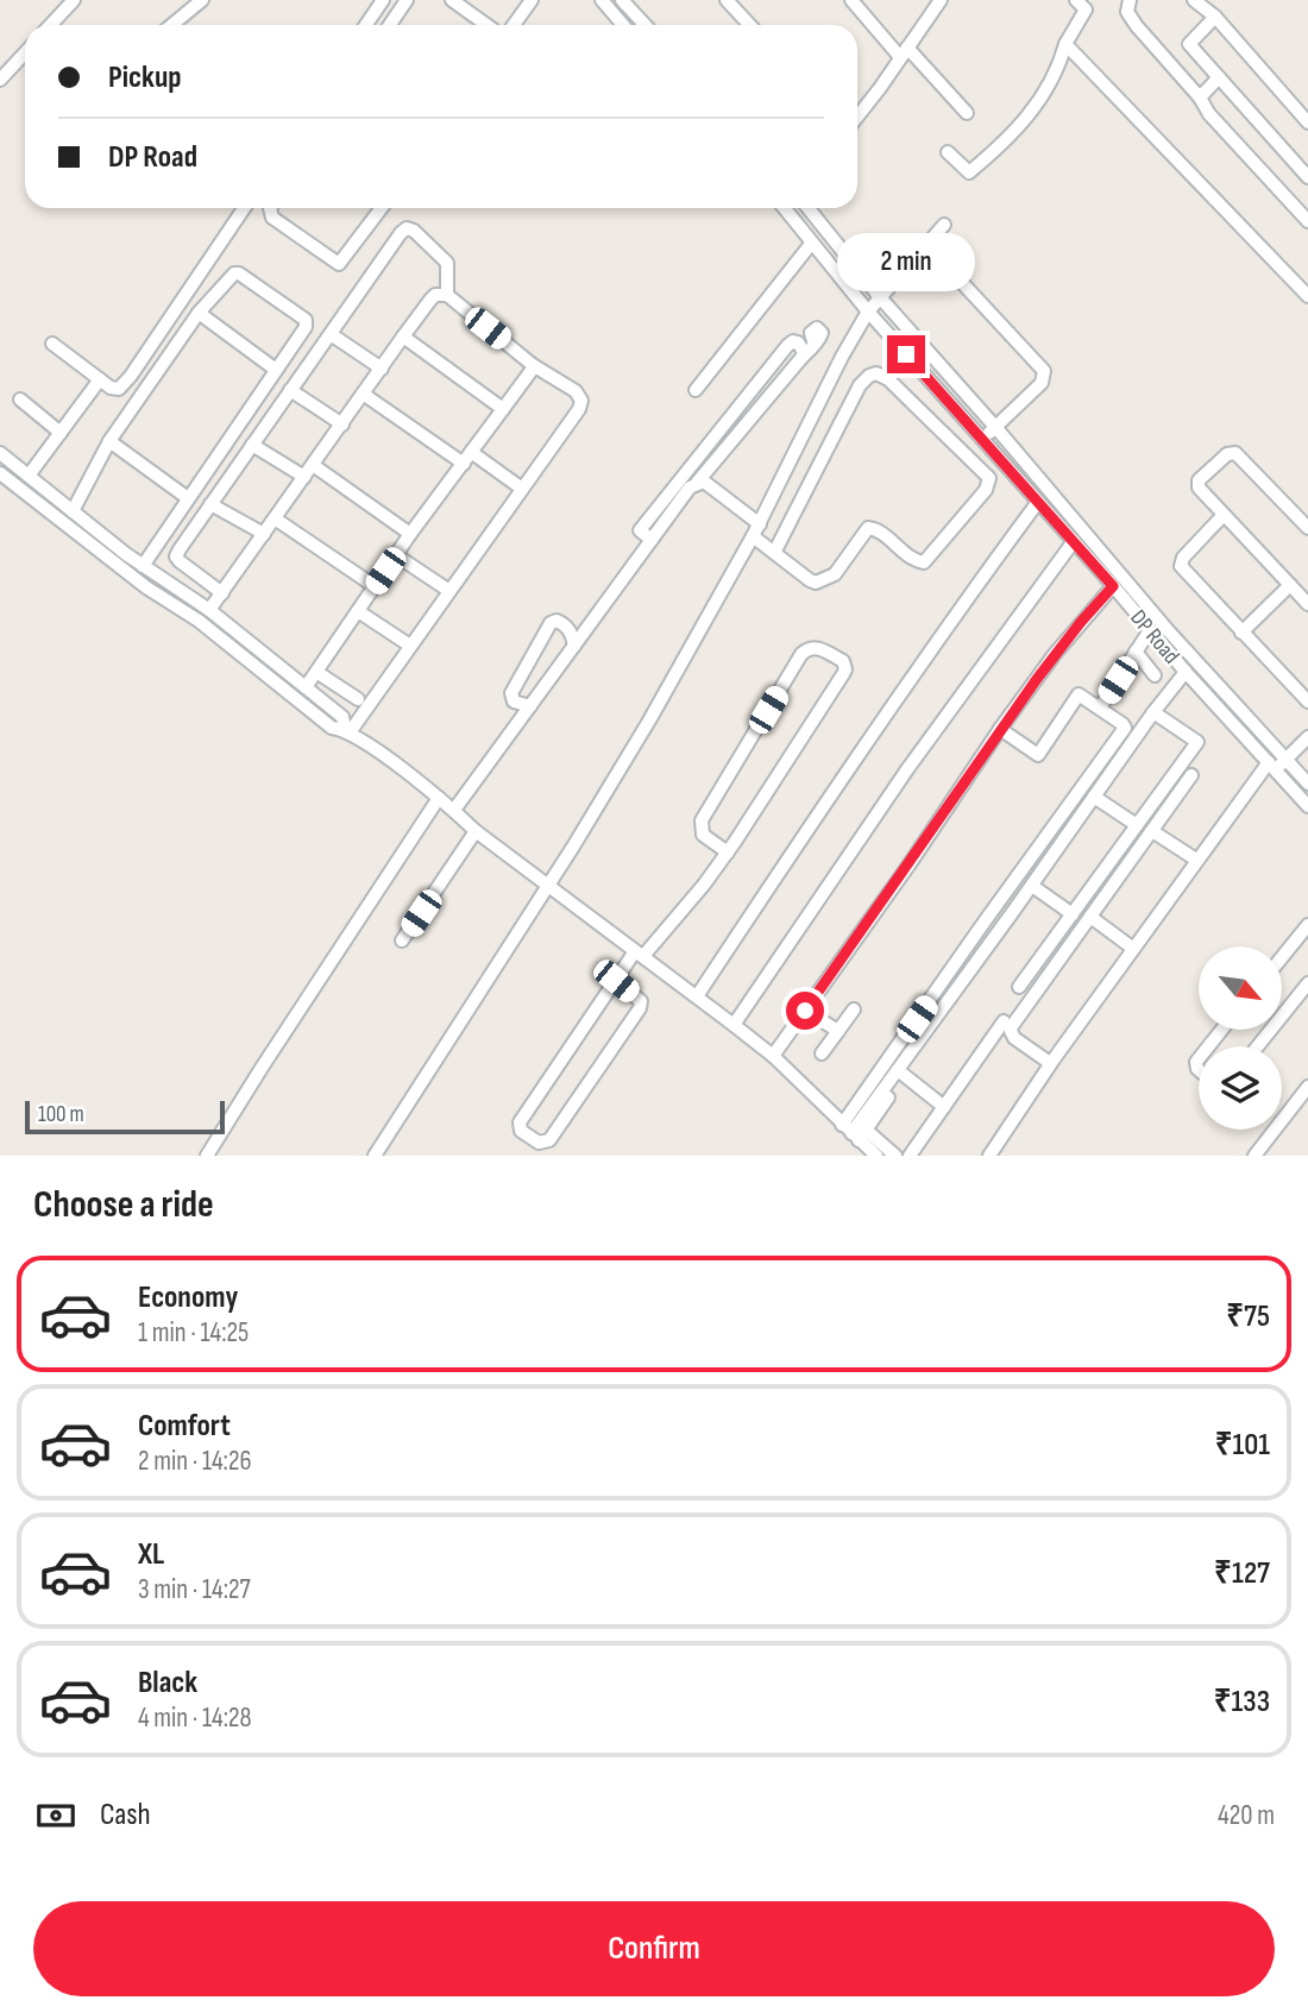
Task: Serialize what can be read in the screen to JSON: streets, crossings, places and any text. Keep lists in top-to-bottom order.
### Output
{
  "streets": {
    "street": ["DP Road"]
  },
  "scale_bar": "100 m",
  "north": "bottom right",
  "page": {
    "banner": ["Pickup", "DP Road"],
    "bubble": "2 min",
    "scale": "100 m",
    "heading": "Choose a ride",
    "list": [
      {
        "name": "Economy",
        "note": "1 min · 14:25",
        "value": "₹75"
      },
      {
        "name": "Comfort",
        "note": "2 min · 14:26",
        "value": "₹101"
      },
      {
        "name": "XL",
        "note": "3 min · 14:27",
        "value": "₹127"
      },
      {
        "name": "Black",
        "note": "4 min · 14:28",
        "value": "₹133"
      }
    ],
    "pay": ["Cash", "420 m"],
    "buttons": "Confirm"
  }
}
